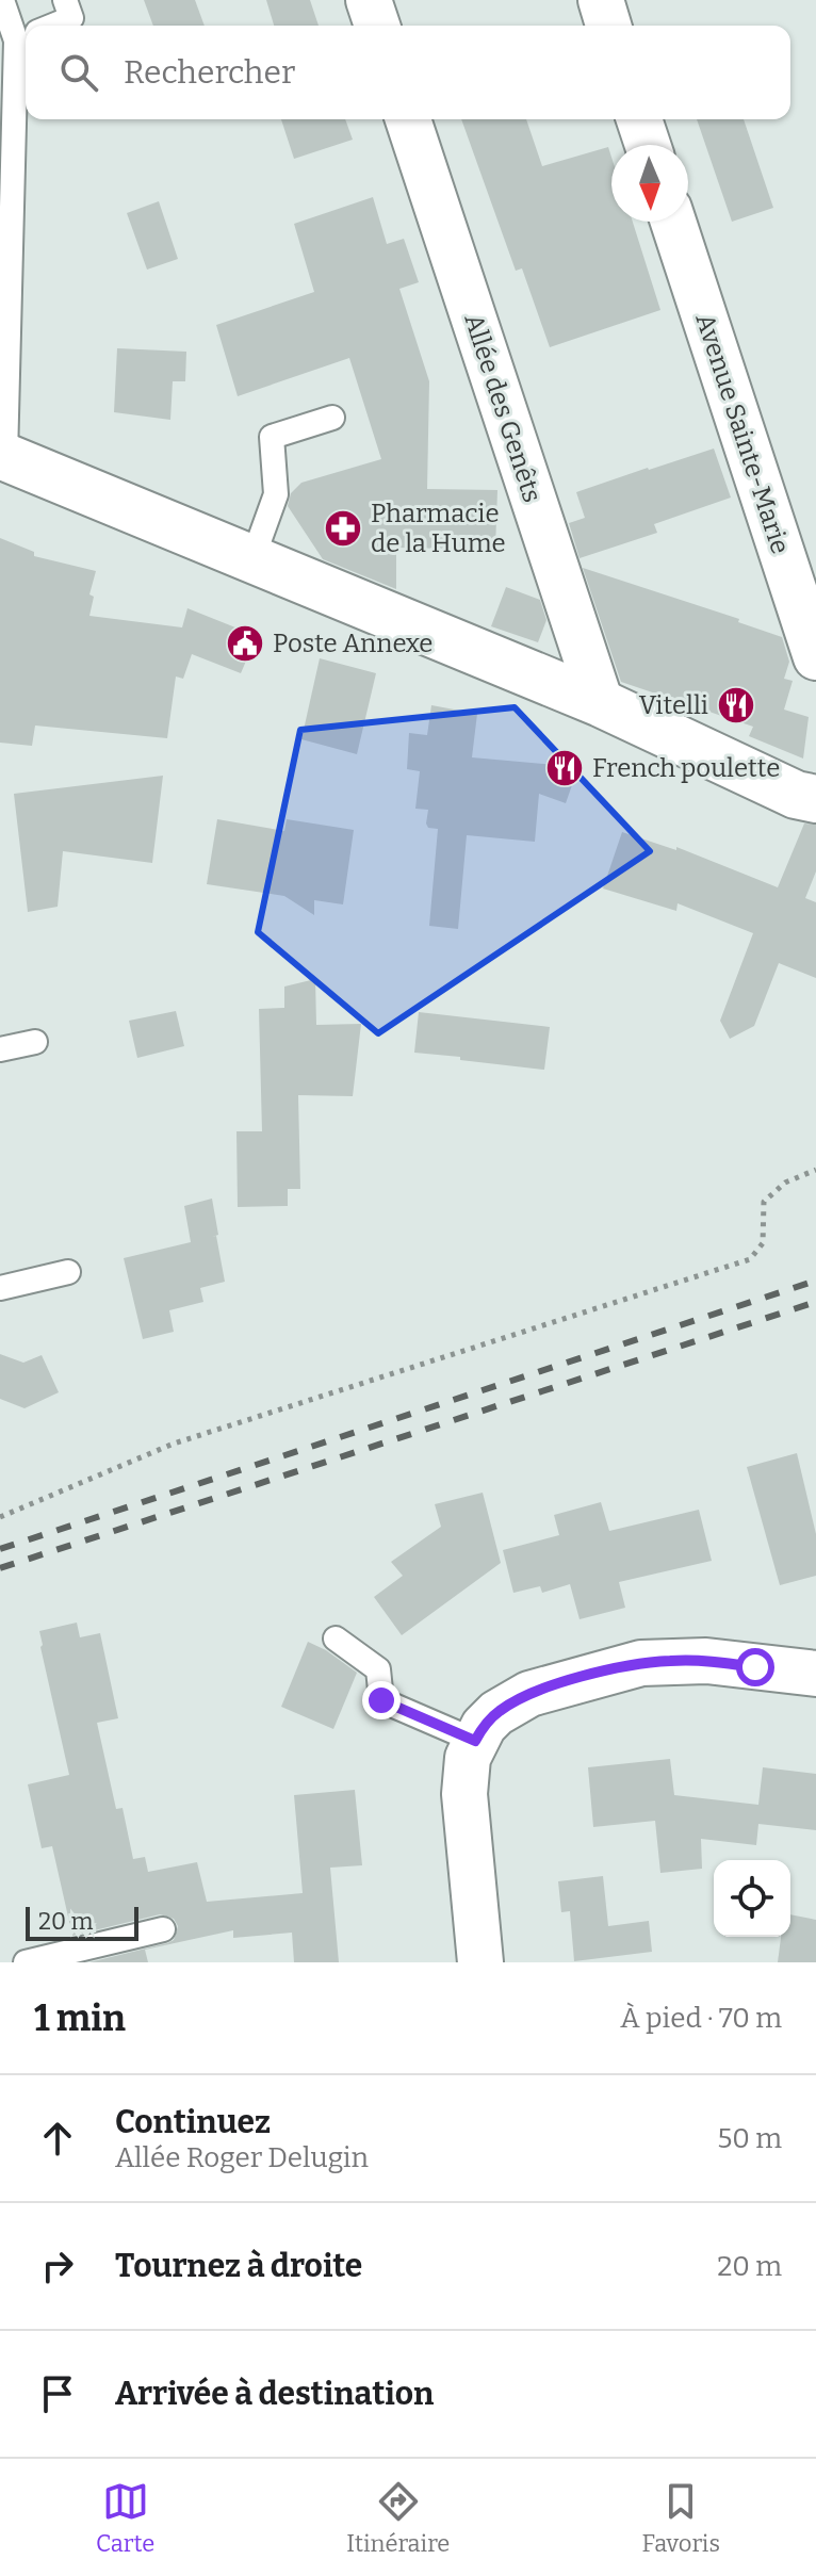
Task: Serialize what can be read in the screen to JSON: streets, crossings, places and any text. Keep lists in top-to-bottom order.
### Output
{
  "streets": {
    "street": ["Allée des Genêts", "Avenue Sainte-Marie"]
  },
  "places": {
    "pharmacy": ["Pharmacie de la Hume"],
    "public building": ["Poste Annexe"],
    "restaurant": ["Vitelli", "French poulette"]
  },
  "scale_bar": "20 m",
  "north": "bottom",
  "page": {
    "search": "Rechercher",
    "scale": "20 m",
    "heading": ["1 min", "À pied · 70 m"],
    "list": [
      ["Continuez", "Allée Roger Delugin", "50 m"],
      ["Tournez à droite", "20 m"],
      "Arrivée à destination"
    ],
    "nav": ["Carte", "Itinéraire", "Favoris"]
  }
}
